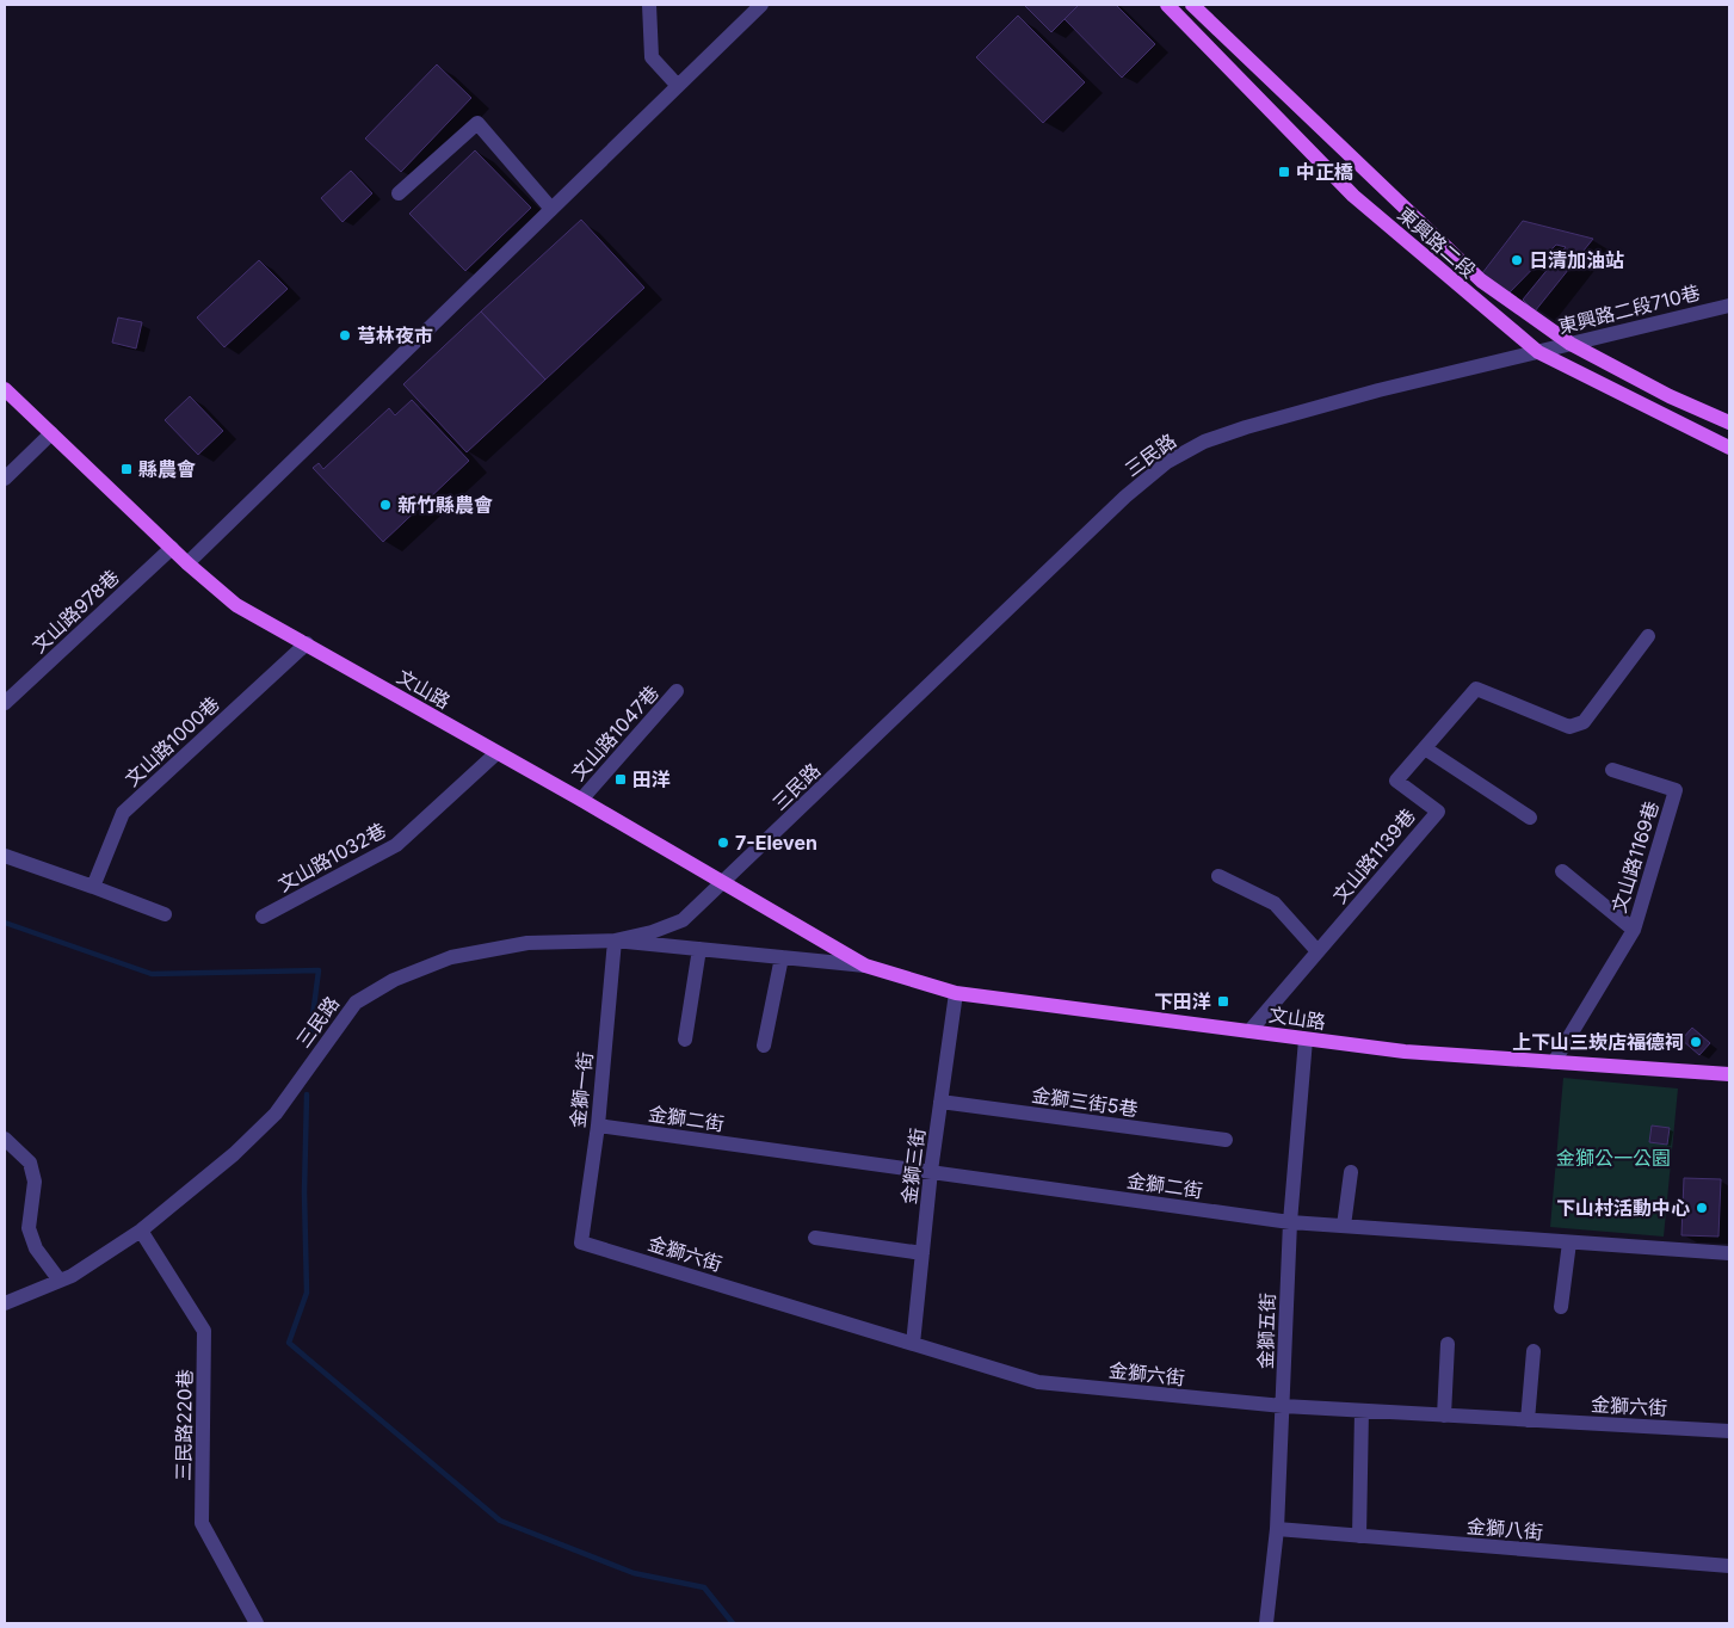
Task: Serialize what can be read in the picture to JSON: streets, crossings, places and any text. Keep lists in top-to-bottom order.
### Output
{
  "streets": {
    "main road": ["東興路二段", "文山路"],
    "street": [
      "東興路二段710巷",
      "三民路",
      "文山路978巷",
      "文山路1047巷",
      "文山路1000巷",
      "文山路1139巷",
      "文山路1032巷",
      "文山路1169巷",
      "金獅一街",
      "金獅三街5巷",
      "金獅二街",
      "金獅三街",
      "金獅六街",
      "金獅五街",
      "三民路220巷",
      "金獅八街"
    ]
  },
  "crossings": [
    ["東興路二段", "東興路二段710巷"],
    ["東興路二段", "三民路"],
    ["東興路二段710巷", "三民路"],
    ["三民路", "文山路"],
    ["三民路", "金獅一街"],
    ["三民路", "三民路220巷"],
    ["文山路978巷", "文山路"],
    ["文山路", "文山路1047巷"],
    ["文山路", "文山路1000巷"],
    ["文山路", "文山路1139巷"],
    ["文山路", "文山路1032巷"],
    ["文山路", "文山路1169巷"],
    ["文山路", "金獅一街"],
    ["文山路", "金獅三街"],
    ["文山路", "金獅五街"],
    ["金獅一街", "金獅二街"],
    ["金獅一街", "金獅六街"],
    ["金獅三街5巷", "金獅三街"],
    ["金獅二街", "金獅三街"],
    ["金獅二街", "金獅五街"],
    ["金獅三街", "金獅六街"],
    ["金獅六街", "金獅五街"],
    ["金獅五街", "金獅八街"]
  ],
  "parks": ["金獅公一公園"],
  "places": {
    "transit": [
      "中正橋",
      "縣農會",
      "田洋",
      "下田洋"
    ],
    "other": [
      "日清加油站",
      "芎林夜市",
      "新竹縣農會",
      "7-Eleven",
      "上下山三崁店福德祠",
      "下山村活動中心"
    ]
  }
}
